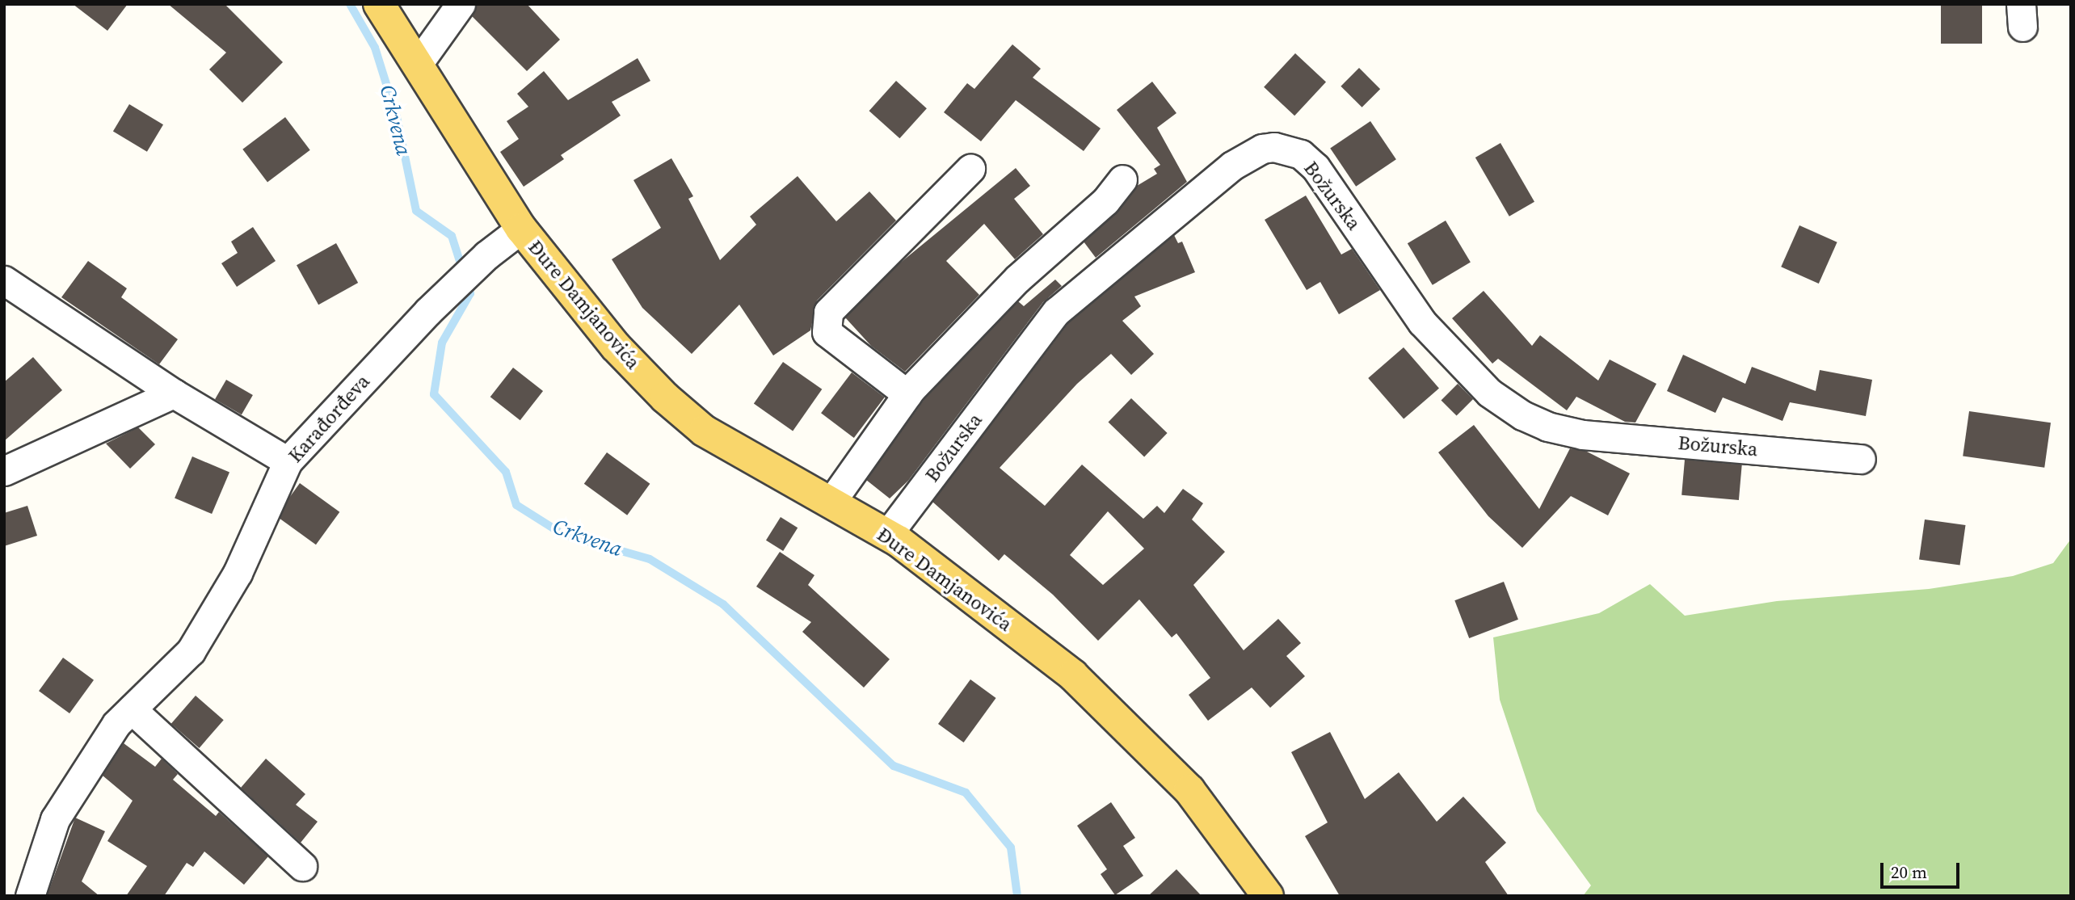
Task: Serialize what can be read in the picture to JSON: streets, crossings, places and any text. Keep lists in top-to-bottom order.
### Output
{
  "streets": {
    "main road": ["Đure Damjanovića"],
    "street": ["Božurska", "Karađorđeva"]
  },
  "crossings": [
    ["Božurska", "Đure Damjanovića"],
    ["Đure Damjanovića", "Karađorđeva"]
  ],
  "water": ["Crkvena"],
  "scale_bar": "20 m"
}
